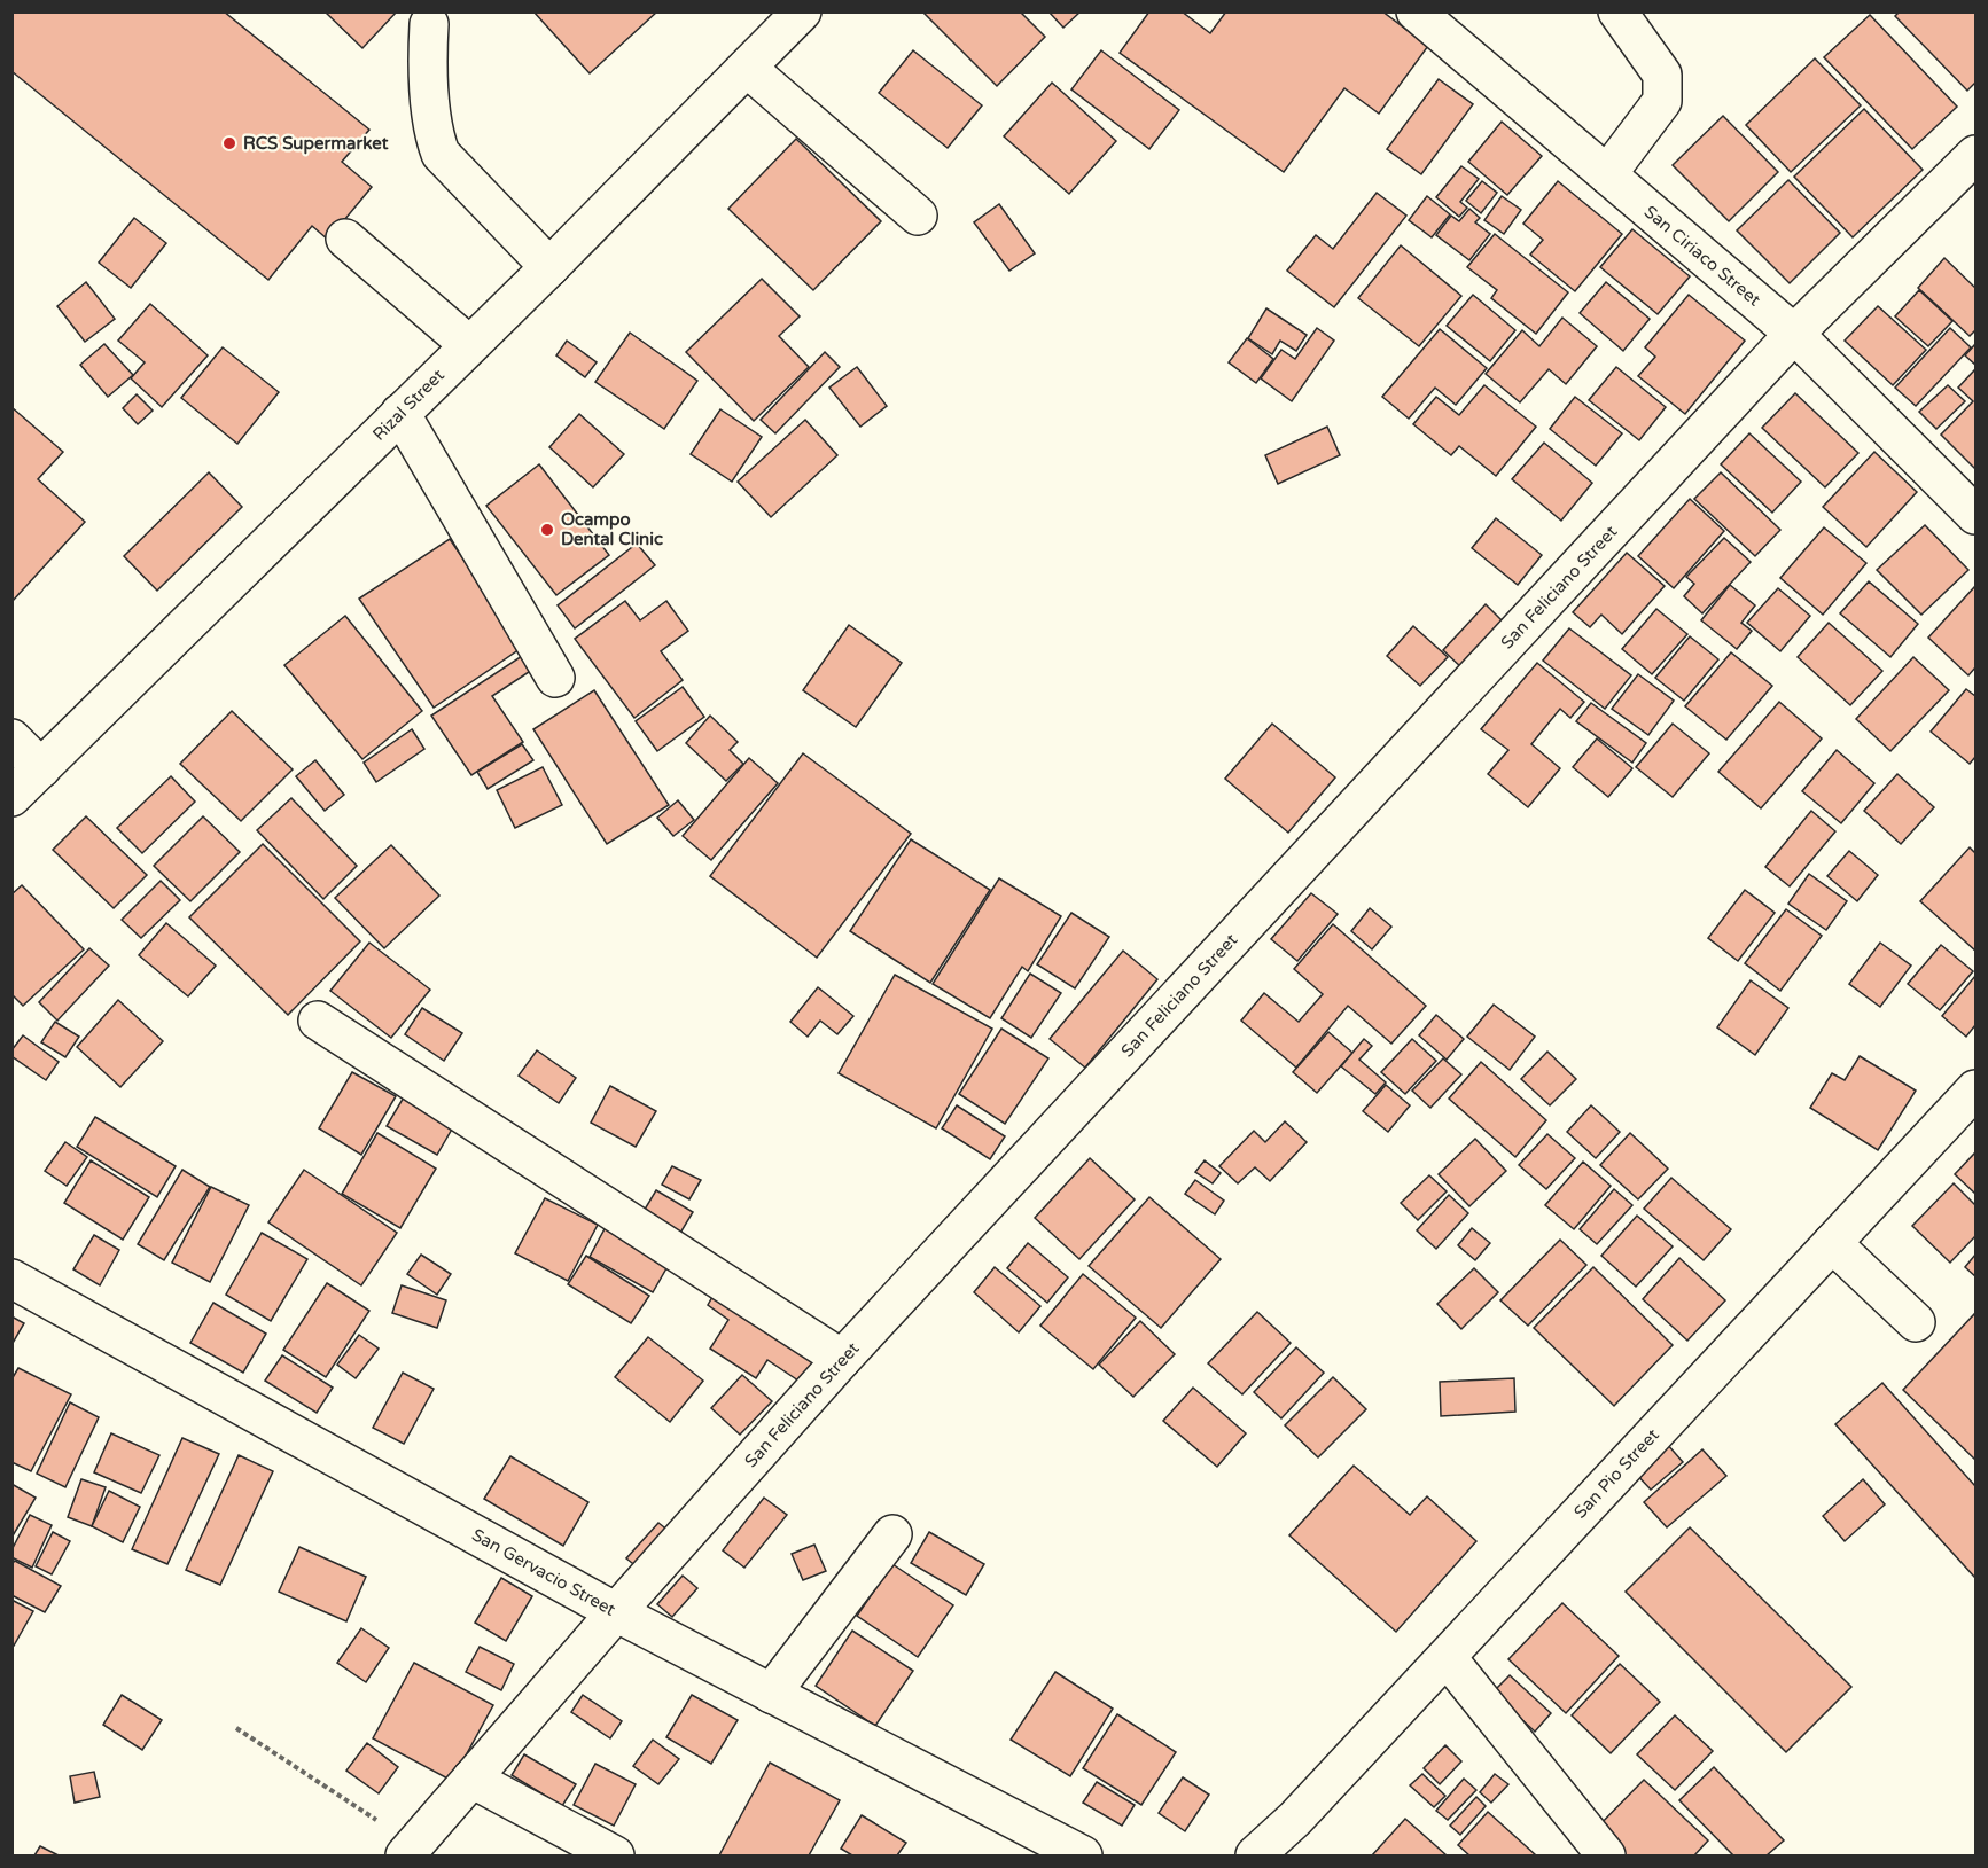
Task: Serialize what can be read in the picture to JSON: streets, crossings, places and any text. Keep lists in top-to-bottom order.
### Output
{
  "streets": {
    "street": [
      "San Ciriaco Street",
      "Rizal Street",
      "San Feliciano Street",
      "San Pio Street",
      "San Gervacio Street"
    ]
  },
  "crossings": [
    ["San Ciriaco Street", "San Feliciano Street"],
    ["San Feliciano Street", "San Gervacio Street"]
  ],
  "places": ["RCS Supermarket", "Ocampo Dental Clinic"]
}
